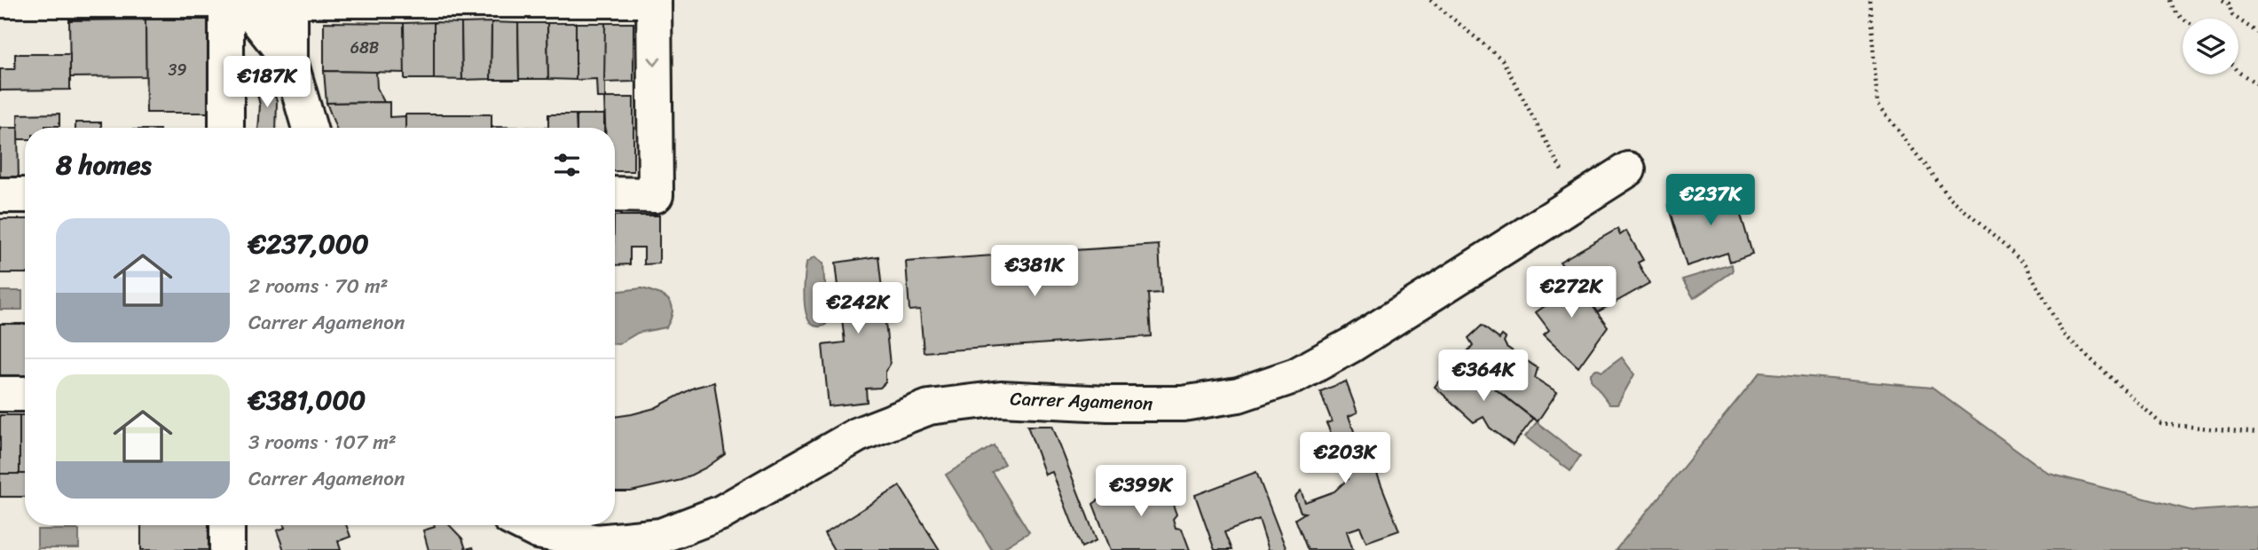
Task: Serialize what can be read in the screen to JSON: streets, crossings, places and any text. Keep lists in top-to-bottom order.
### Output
{
  "streets": {
    "street": ["Carrer Agamenon"]
  },
  "house_numbers": ["68B", "39"],
  "page": {
    "price": [
      "€187K",
      "€237K",
      "€381K",
      "€272K",
      "€242K",
      "€364K",
      "€203K",
      "€399K"
    ],
    "heading": "8 homes",
    "list": [
      {
        "name": "€237,000",
        "note": "2 rooms · 70 m² · Carrer Agamenon"
      },
      {
        "name": "€381,000",
        "note": "3 rooms · 107 m² · Carrer Agamenon"
      }
    ]
  }
}
